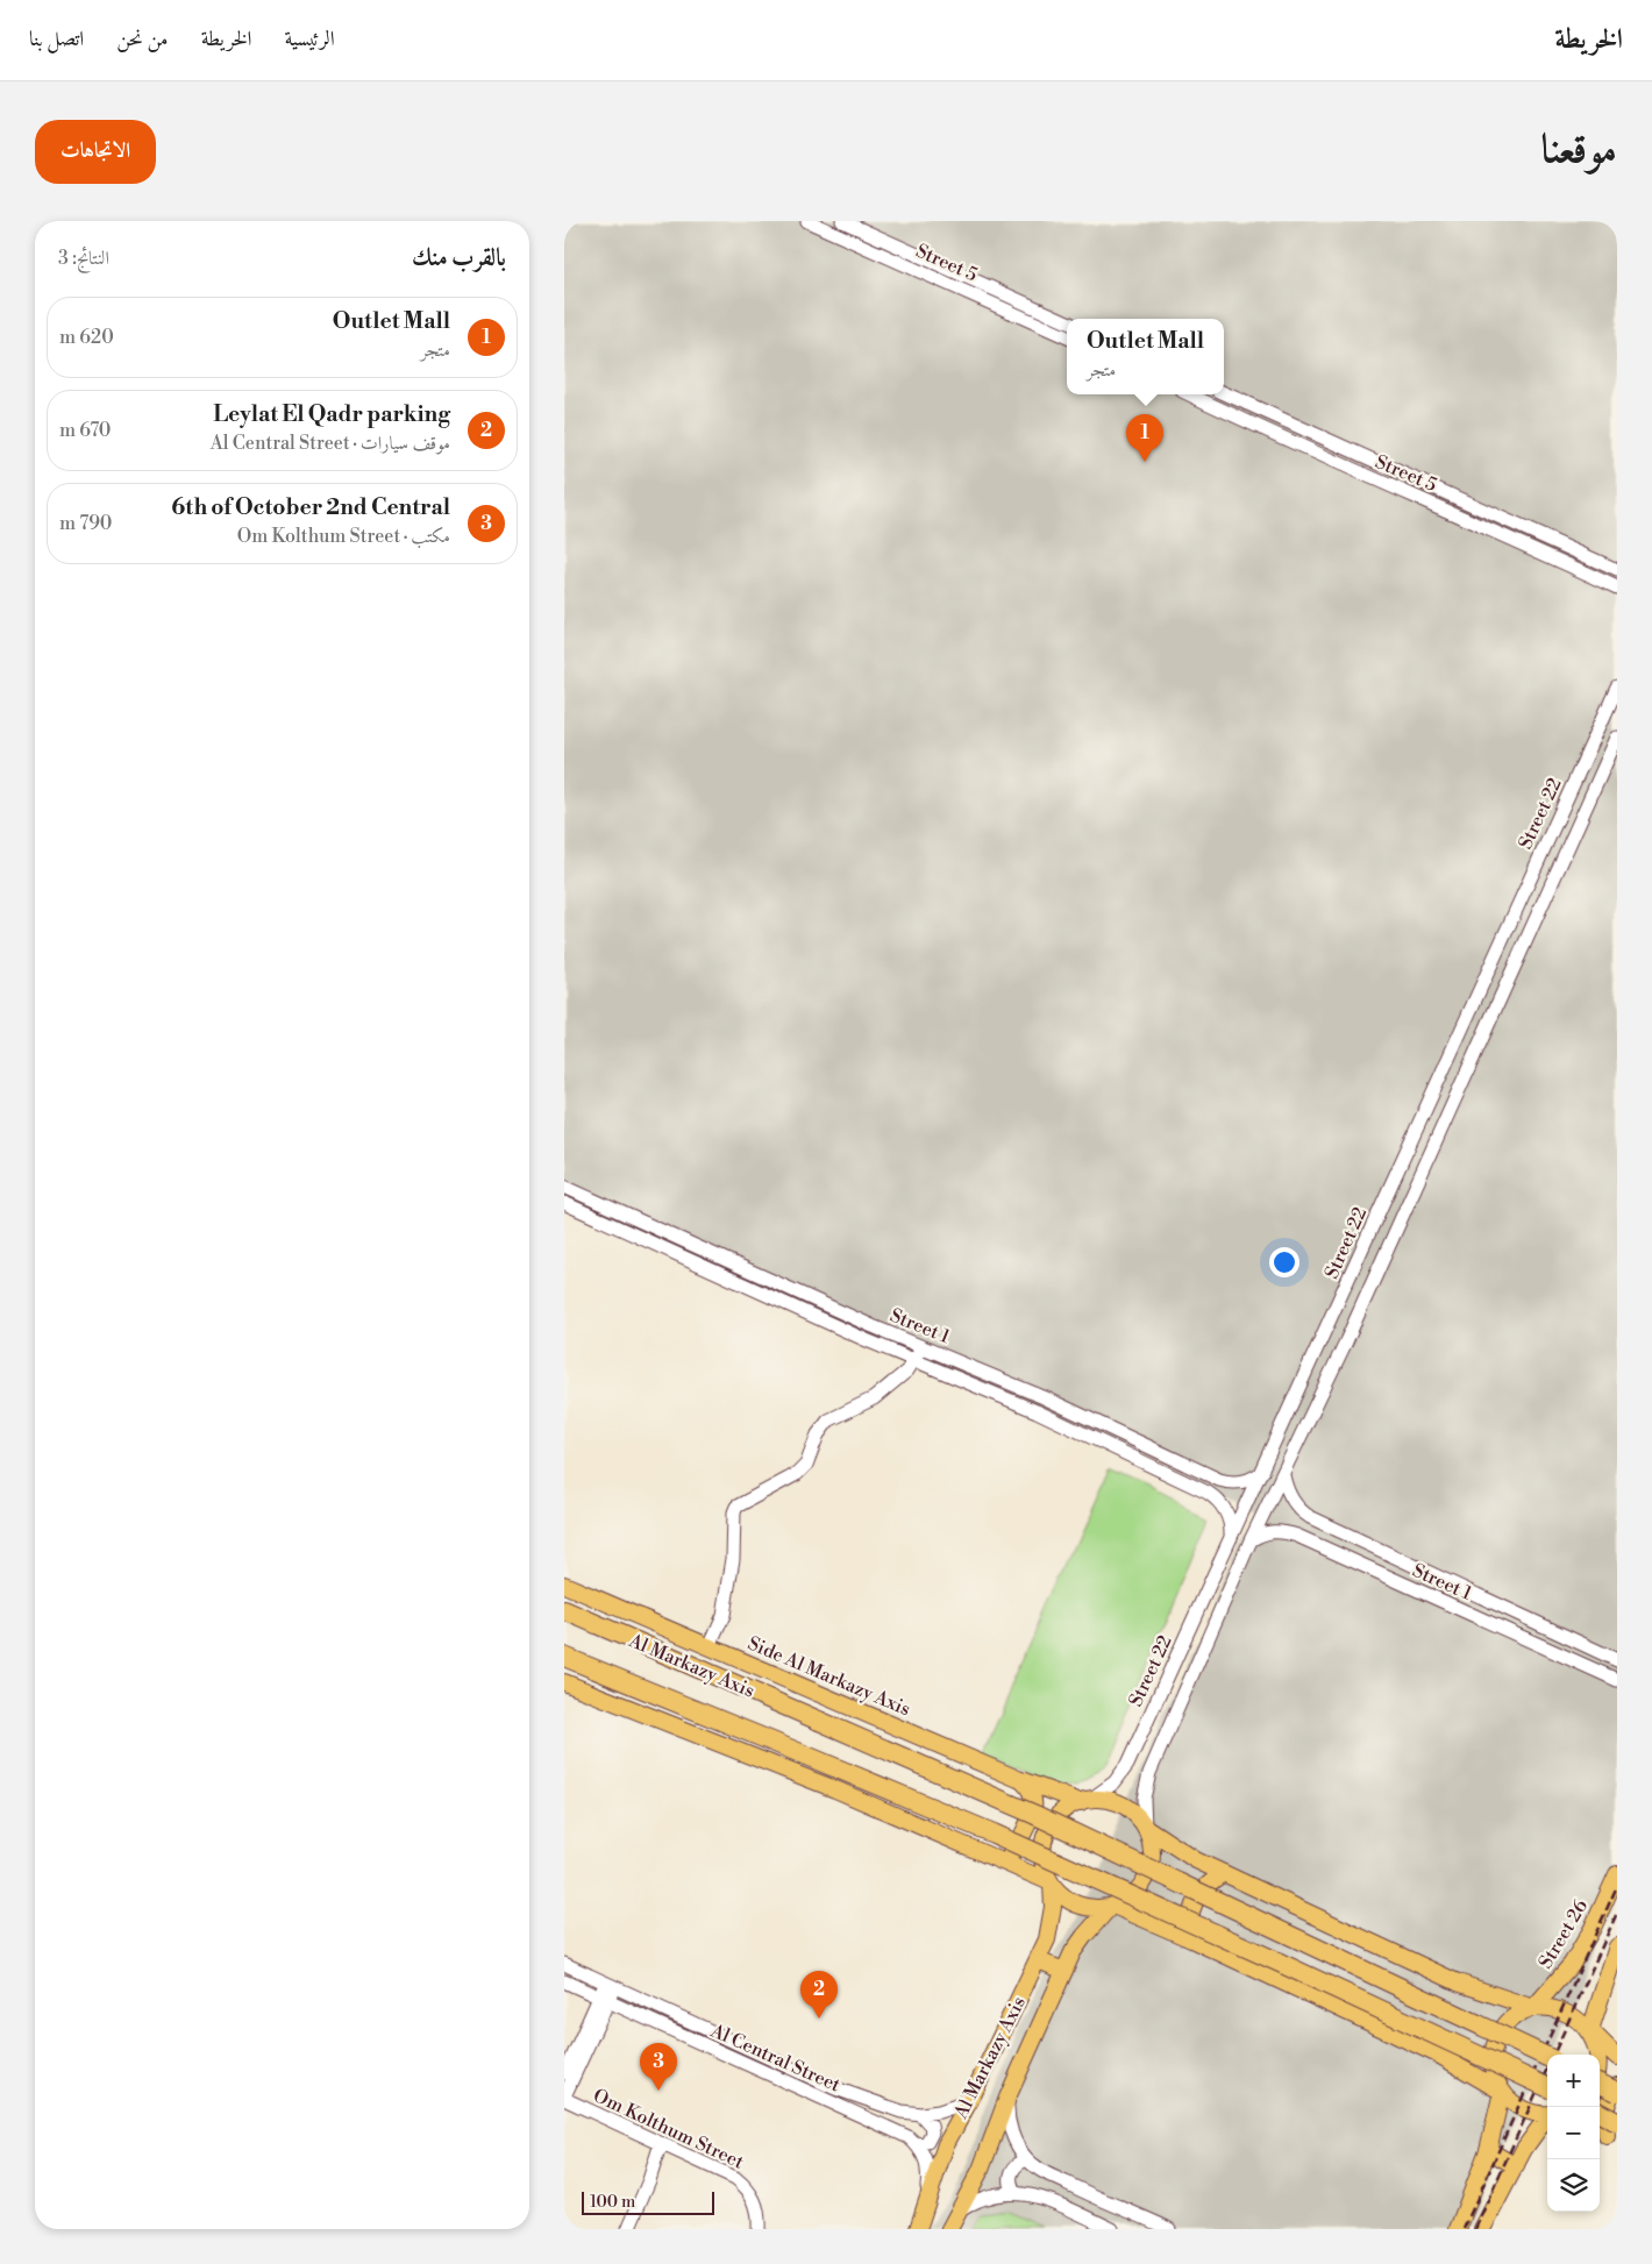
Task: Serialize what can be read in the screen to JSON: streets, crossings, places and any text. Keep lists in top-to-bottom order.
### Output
{
  "streets": {
    "highway": ["Al Markazy Axis"],
    "main road": ["Side Al Markazy Axis", "Street 26"],
    "street": [
      "Street 5",
      "Street 22",
      "Street 1",
      "Al Central Street",
      "Om Kolthum Street"
    ]
  },
  "crossings": [
    ["Street 22", "Street 1"],
    ["Street 22", "Al Markazy Axis"],
    ["Street 22", "Side Al Markazy Axis"],
    ["Al Markazy Axis", "Side Al Markazy Axis"],
    ["Al Markazy Axis", "Al Central Street"]
  ],
  "scale_bar": "100 m",
  "page": {
    "header": "الخريطة",
    "nav": [
      "الرئيسية",
      "الخريطة",
      "من نحن",
      "اتصل بنا"
    ],
    "title": "موقعنا",
    "buttons": "الاتجاهات",
    "heading": ["بالقرب منك", "النتائج: 3"],
    "list": [
      {
        "mark": "1",
        "name": "Outlet Mall",
        "note": "متجر",
        "value": "620 m"
      },
      {
        "mark": "2",
        "name": "Leylat El Qadr parking",
        "note": "موقف سيارات · Al Central Street",
        "value": "670 m"
      },
      {
        "mark": "3",
        "name": "6th of October 2nd Central",
        "note": "مكتب · Om Kolthum Street",
        "value": "790 m"
      }
    ],
    "popup": ["Outlet Mall", "متجر"],
    "pins": ["1", "2", "3"],
    "map_buttons": ["+", "−"],
    "scale": "100 m"
  }
}
